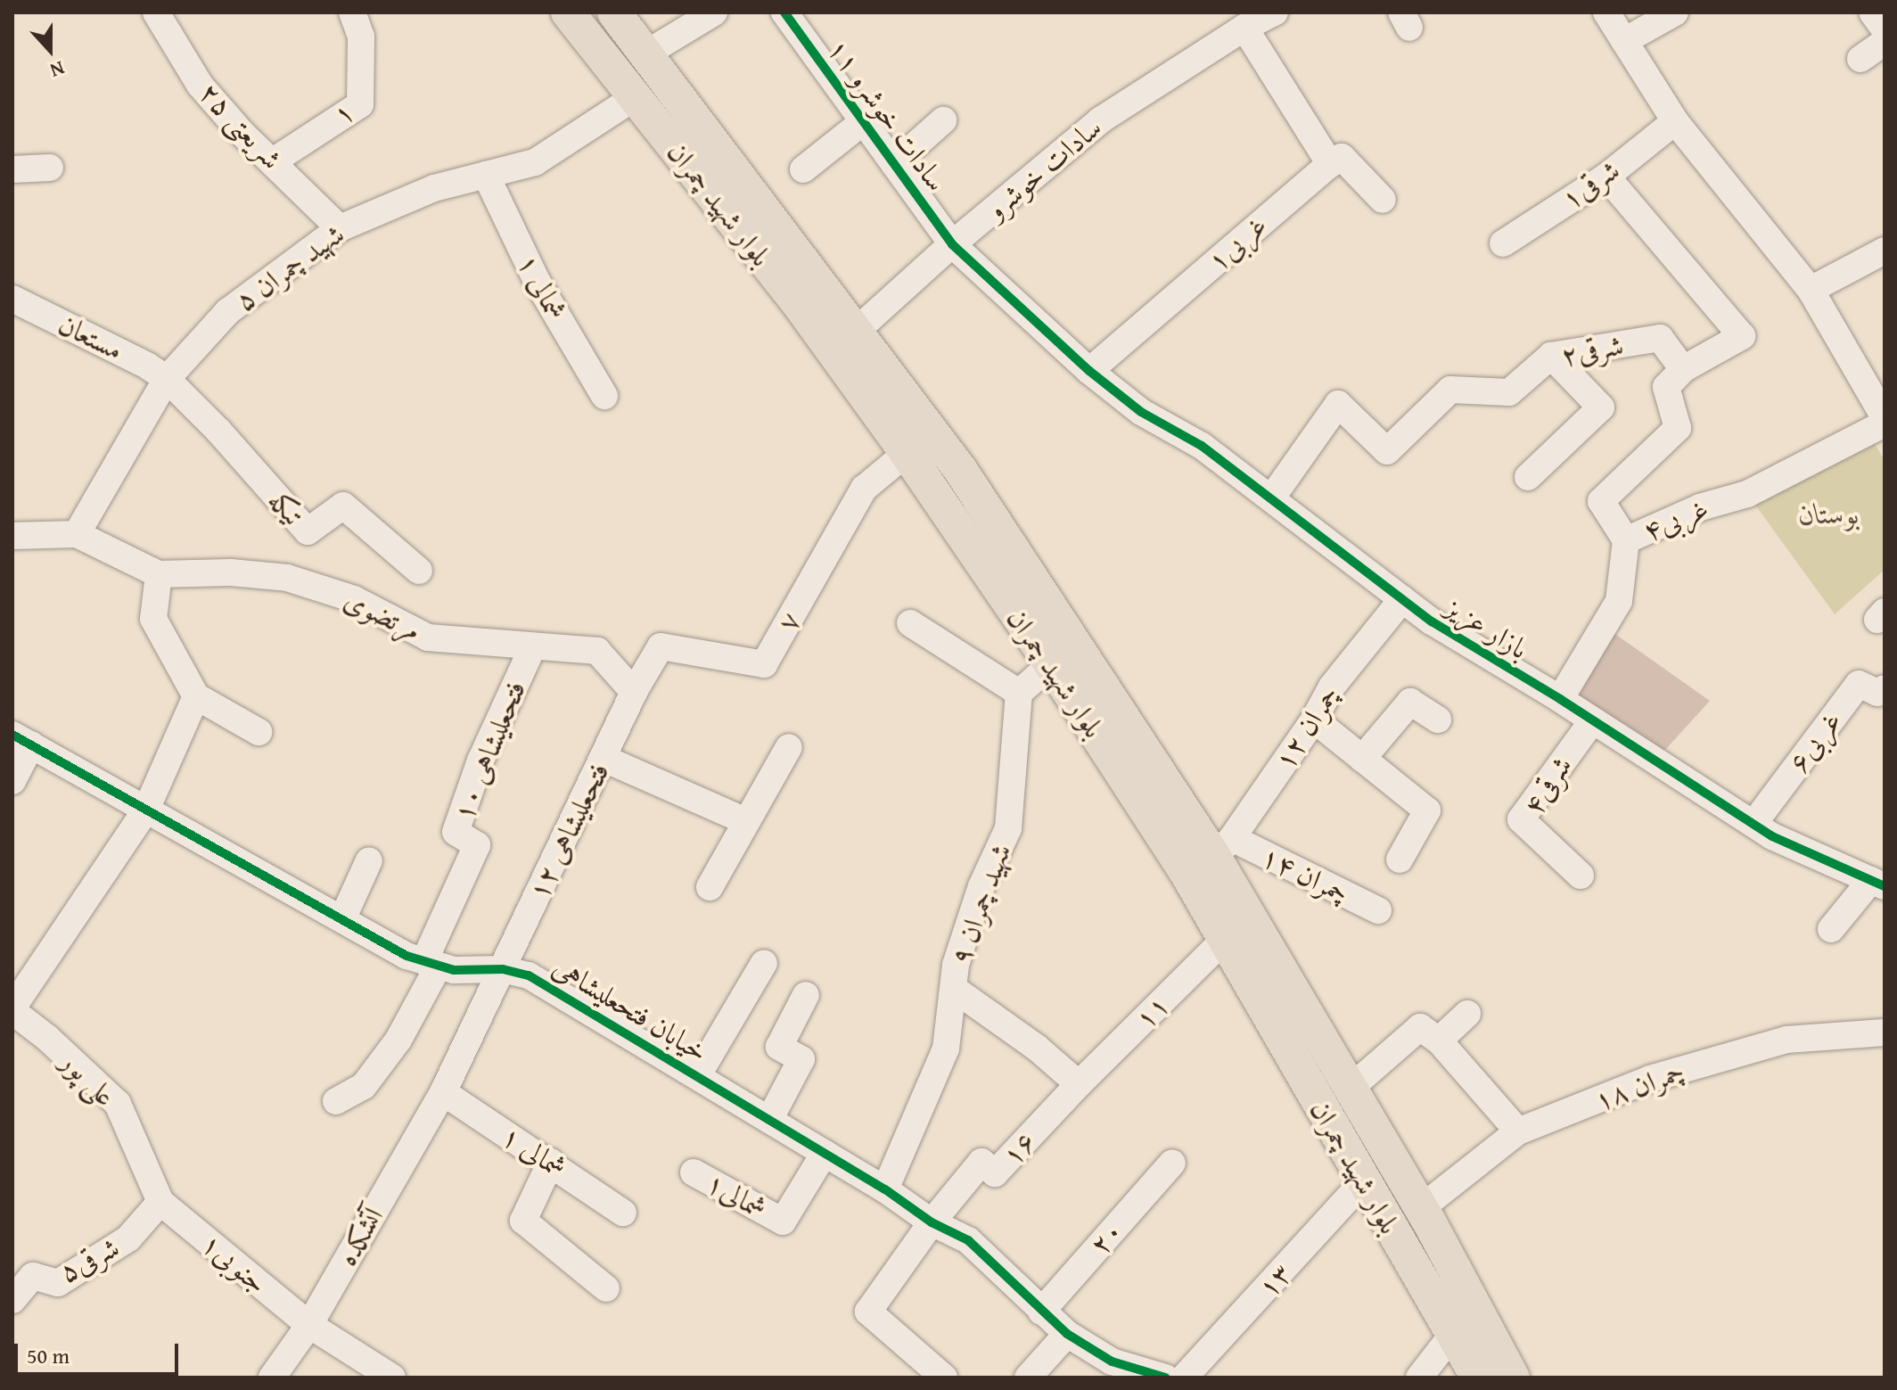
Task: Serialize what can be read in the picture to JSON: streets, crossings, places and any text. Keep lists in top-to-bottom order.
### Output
{
  "streets": {
    "main road": ["بلوار شهید چمران"],
    "street": [
      "۱",
      "سادات خوشرو ۱۱",
      "شریعتی ۲۵",
      "سادات خوشرو",
      "شرقی۱",
      "غربی۱",
      "شهید چمران ۵",
      "شمالی ۱",
      "مستعان",
      "شرقی۲",
      "تیکه",
      "غربی۴",
      "مرتضوی",
      "۷",
      "بازار عزیز",
      "چمران ۱۲",
      "غربی۶",
      "فتحعلیشاهی ۱۰",
      "شرقی۴",
      "فتحعلیشاهی ۱۲",
      "چمران ۱۴",
      "شهید چمران ۹",
      "خیابان فتحعلیشاهی",
      "۱۱",
      "علی پور",
      "چمران ۱۸",
      "۱۶",
      "۱ شمالی",
      "شمالی۱",
      "آتشکده",
      "۲۰",
      "شرقی۵",
      "جنوبی۱",
      "۱۳"
    ]
  },
  "crossings": [
    ["۱", "شریعتی ۲۵"],
    ["سادات خوشرو ۱۱", "سادات خوشرو"],
    ["سادات خوشرو ۱۱", "غربی۱"],
    ["سادات خوشرو ۱۱", "بازار عزیز"],
    ["شریعتی ۲۵", "شهید چمران ۵"],
    ["سادات خوشرو", "بلوار شهید چمران"],
    ["بلوار شهید چمران", "شهید چمران ۵"],
    ["بلوار شهید چمران", "۷"],
    ["بلوار شهید چمران", "چمران ۱۲"],
    ["بلوار شهید چمران", "چمران ۱۴"],
    ["بلوار شهید چمران", "۱۱"],
    ["بلوار شهید چمران", "چمران ۱۸"],
    ["بلوار شهید چمران", "۱۳"],
    ["غربی۱", "بازار عزیز"],
    ["شهید چمران ۵", "شمالی ۱"],
    ["شهید چمران ۵", "مستعان"],
    ["شهید چمران ۵", "تیکه"],
    ["مستعان", "تیکه"],
    ["شرقی۲", "بازار عزیز"],
    ["غربی۴", "بازار عزیز"],
    ["مرتضوی", "۷"],
    ["مرتضوی", "فتحعلیشاهی ۱۰"],
    ["مرتضوی", "فتحعلیشاهی ۱۲"],
    ["۷", "فتحعلیشاهی ۱۲"],
    ["بازار عزیز", "چمران ۱۲"],
    ["بازار عزیز", "غربی۶"],
    ["بازار عزیز", "شرقی۴"],
    ["چمران ۱۲", "چمران ۱۴"],
    ["فتحعلیشاهی ۱۰", "خیابان فتحعلیشاهی"],
    ["فتحعلیشاهی ۱۲", "خیابان فتحعلیشاهی"],
    ["فتحعلیشاهی ۱۲", "۱ شمالی"],
    ["فتحعلیشاهی ۱۲", "آتشکده"],
    ["شهید چمران ۹", "خیابان فتحعلیشاهی"],
    ["خیابان فتحعلیشاهی", "۱۶"],
    ["خیابان فتحعلیشاهی", "شمالی۱"],
    ["خیابان فتحعلیشاهی", "۲۰"],
    ["۱۱", "۱۶"],
    ["علی پور", "شرقی۵"],
    ["علی پور", "جنوبی۱"],
    ["۱ شمالی", "آتشکده"],
    ["آتشکده", "جنوبی۱"],
    ["شرقی۵", "جنوبی۱"]
  ],
  "parks": ["بوستان"],
  "scale_bar": "50 m",
  "north": "bottom"
}
